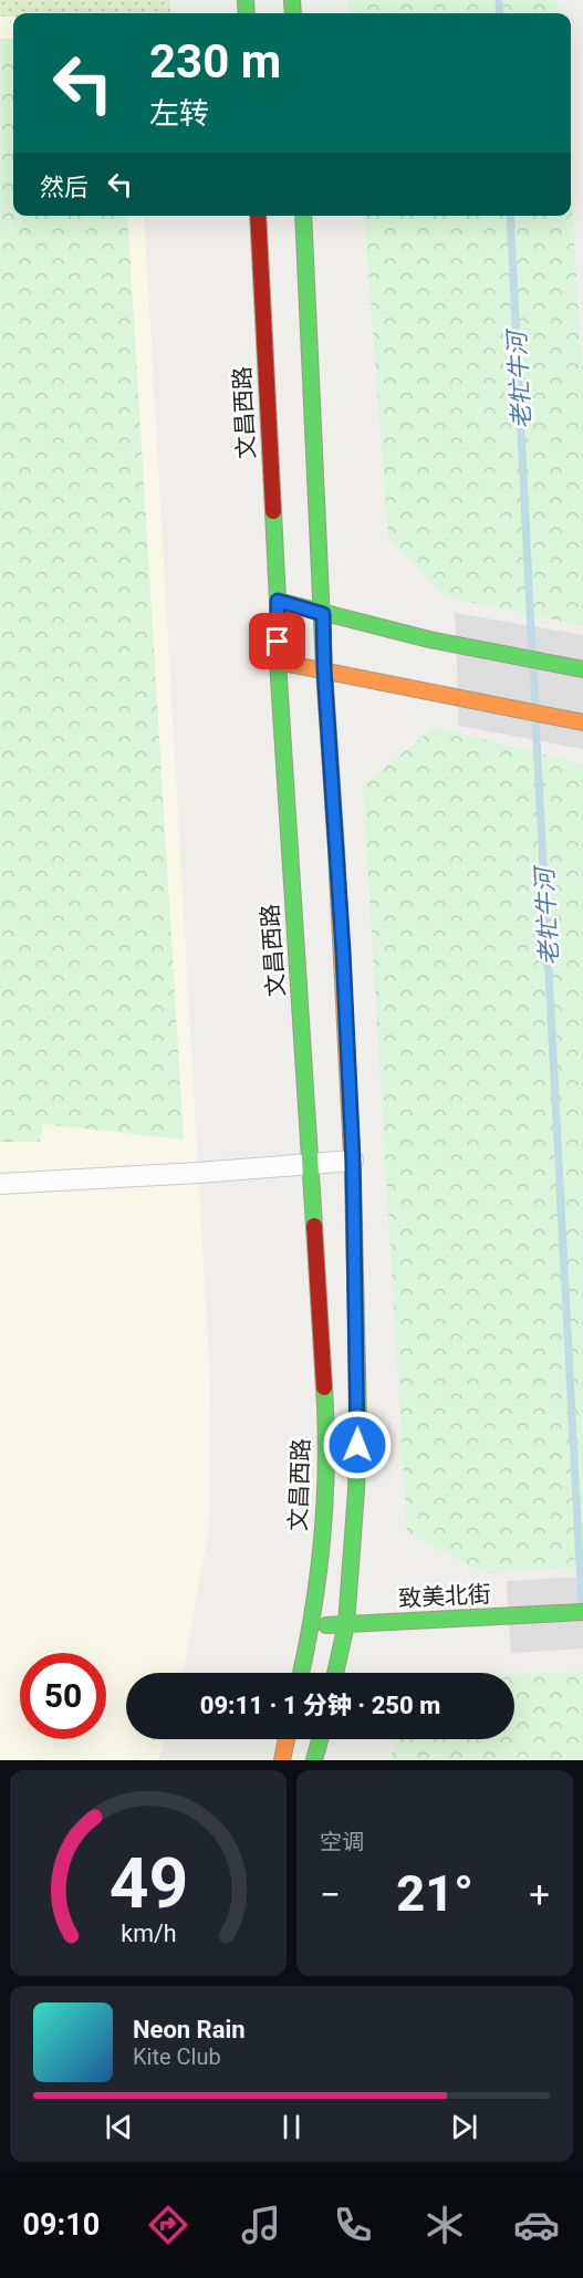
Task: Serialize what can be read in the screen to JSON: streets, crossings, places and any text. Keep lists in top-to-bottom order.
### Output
{
  "streets": {
    "main road": ["文昌西路", "致美北街"]
  },
  "crossings": [
    ["文昌西路", "致美北街"]
  ],
  "water": ["老牤牛河"],
  "page": {
    "turn": ["230 m", "左转"],
    "then": "然后",
    "limit": "50",
    "trip": "09:11 · 1 分钟 · 250 m",
    "tile": "空调",
    "heat": ["−", "21°", "+"],
    "song": ["Neon Rain", "Kite Club"],
    "tabs": "09:10",
    "gauge": ["49", "km/h"]
  }
}
